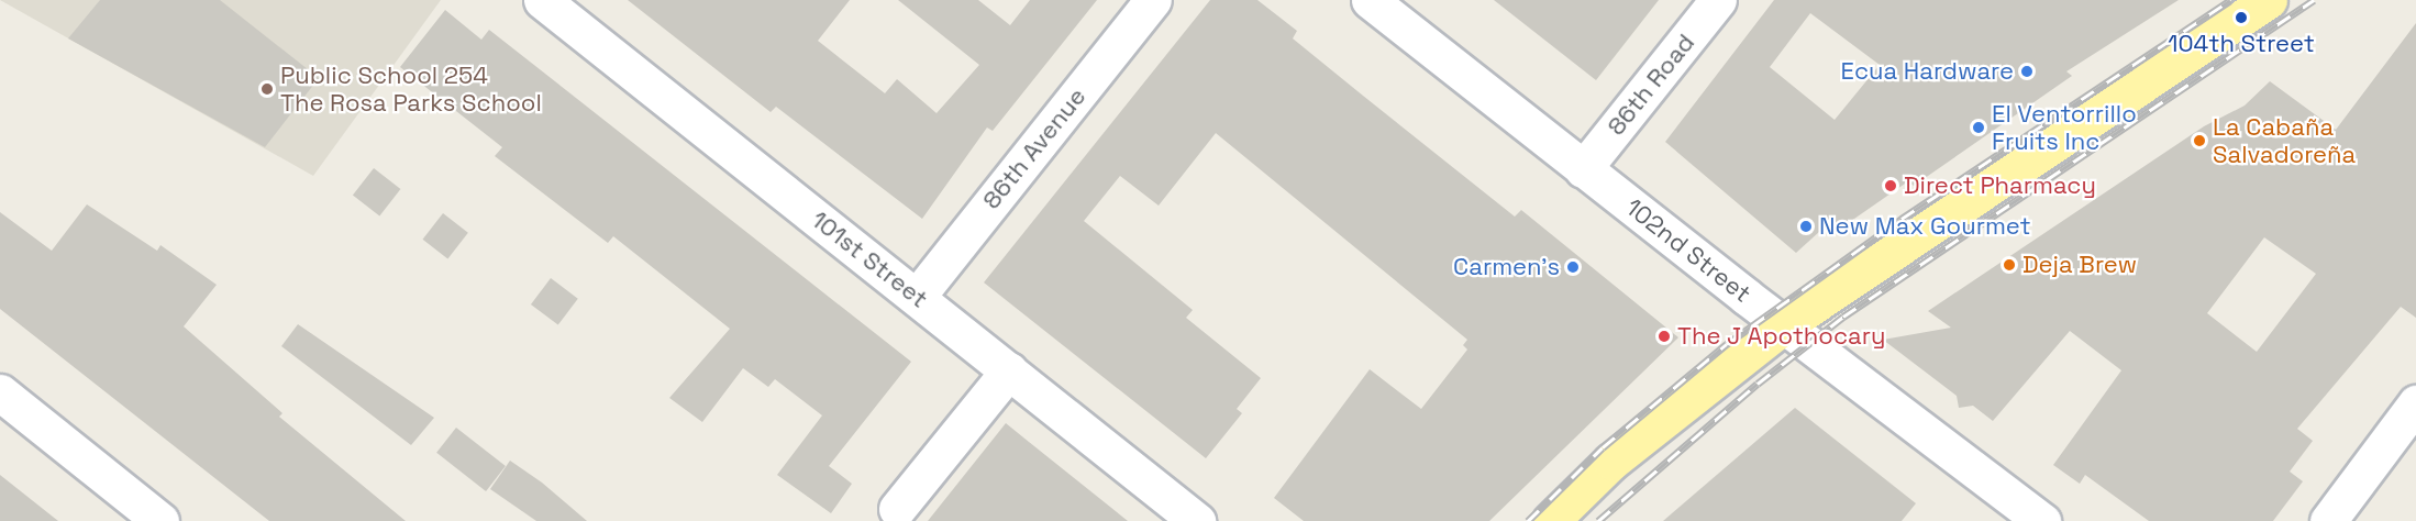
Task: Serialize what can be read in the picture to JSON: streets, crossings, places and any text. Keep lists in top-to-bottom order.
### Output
{
  "streets": {
    "street": [
      "86th Road",
      "86th Avenue",
      "102nd Street",
      "101st Street"
    ]
  },
  "crossings": [
    ["86th Road", "102nd Street"],
    ["86th Avenue", "101st Street"]
  ],
  "places": [
    "104th Street",
    "Ecua Hardware",
    "Public School 254 The Rosa Parks School",
    "El Ventorrillo Fruits Inc",
    "La Cabaña Salvadoreña",
    "Direct Pharmacy",
    "New Max Gourmet",
    "Deja Brew",
    "Carmen's",
    "The J Apothocary"
  ]
}
